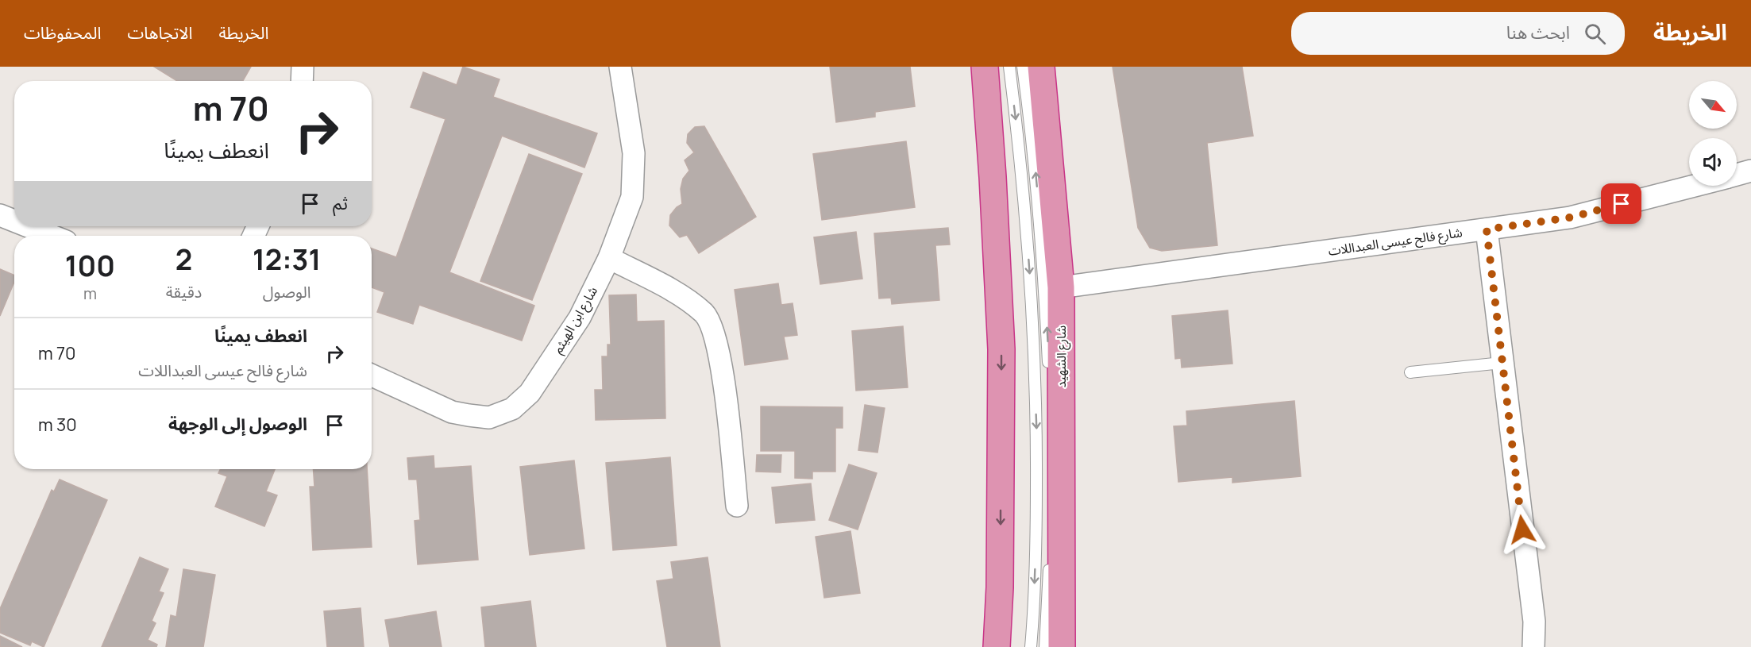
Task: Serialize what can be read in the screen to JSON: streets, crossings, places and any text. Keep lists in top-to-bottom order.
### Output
{
  "streets": {
    "highway": ["شارع الشهيد"],
    "street": ["شارع فالح عيسى العبداللات", "شارع ابن الهيثم"]
  },
  "crossings": [
    ["شارع فالح عيسى العبداللات", "شارع الشهيد"]
  ],
  "north": "bottom right",
  "page": {
    "header": "الخريطة",
    "search": "ابحث هنا",
    "nav": ["الخريطة", "الاتجاهات", "المحفوظات"],
    "turn": ["70 m", "انعطف يمينًا"],
    "then": "ثم",
    "eta": [
      "12:31",
      "الوصول",
      "2",
      "دقيقة",
      "100",
      "m"
    ],
    "list": [
      {
        "name": "انعطف يمينًا",
        "note": "شارع فالح عيسى العبداللات",
        "value": "70 m"
      },
      {
        "name": "الوصول إلى الوجهة",
        "value": "30 m"
      }
    ]
  }
}
